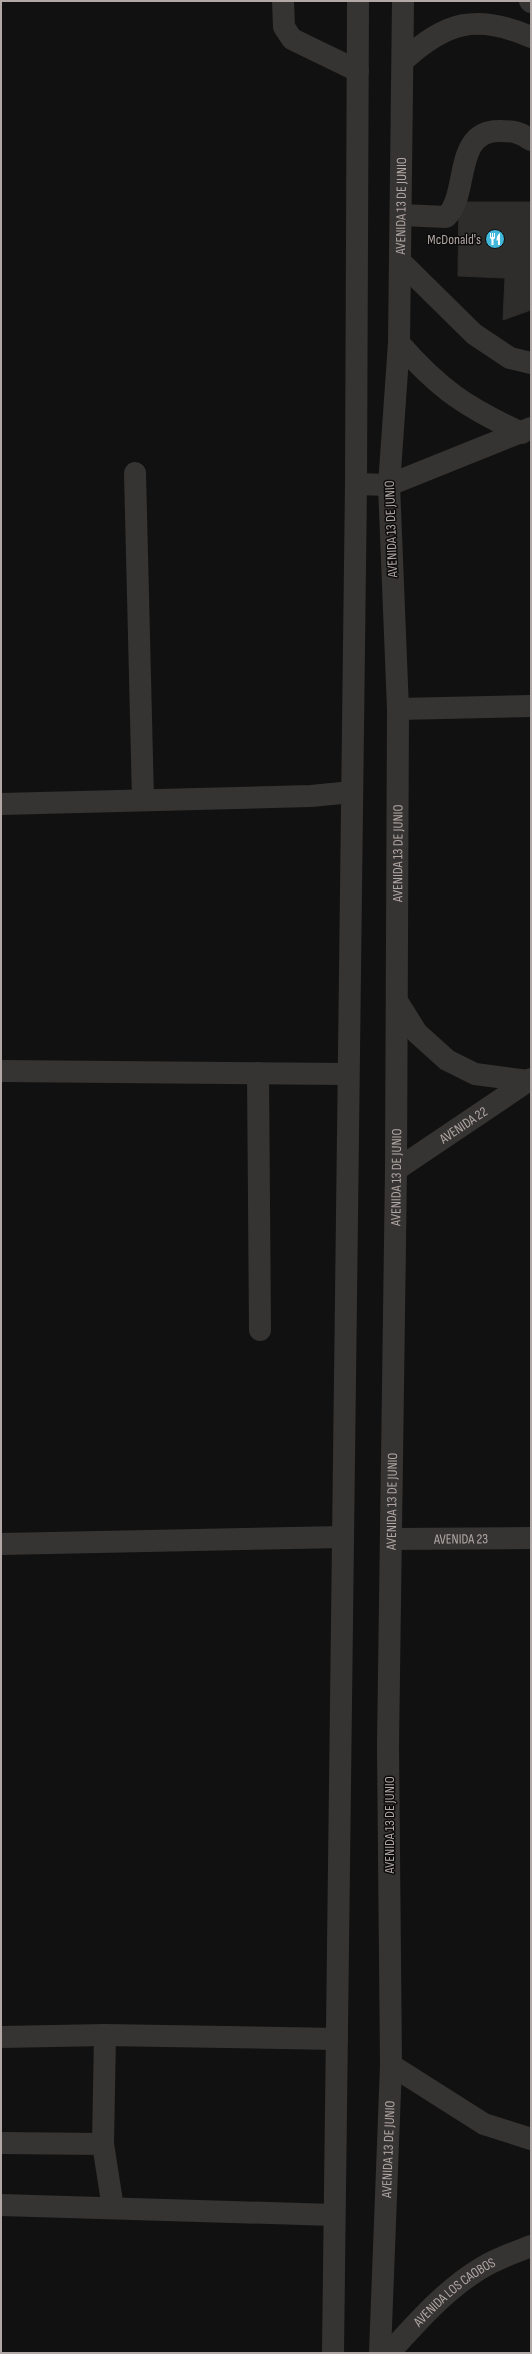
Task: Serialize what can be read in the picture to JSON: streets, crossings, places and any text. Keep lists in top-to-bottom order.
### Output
{
  "streets": {
    "street": [
      "AVENIDA 13 DE JUNIO",
      "AVENIDA 22",
      "AVENIDA 23",
      "AVENIDA LOS CAOBOS"
    ]
  },
  "crossings": [
    ["AVENIDA 13 DE JUNIO", "AVENIDA 22"],
    ["AVENIDA 13 DE JUNIO", "AVENIDA 23"]
  ],
  "places": {
    "restaurant": ["McDonald's"]
  }
}
